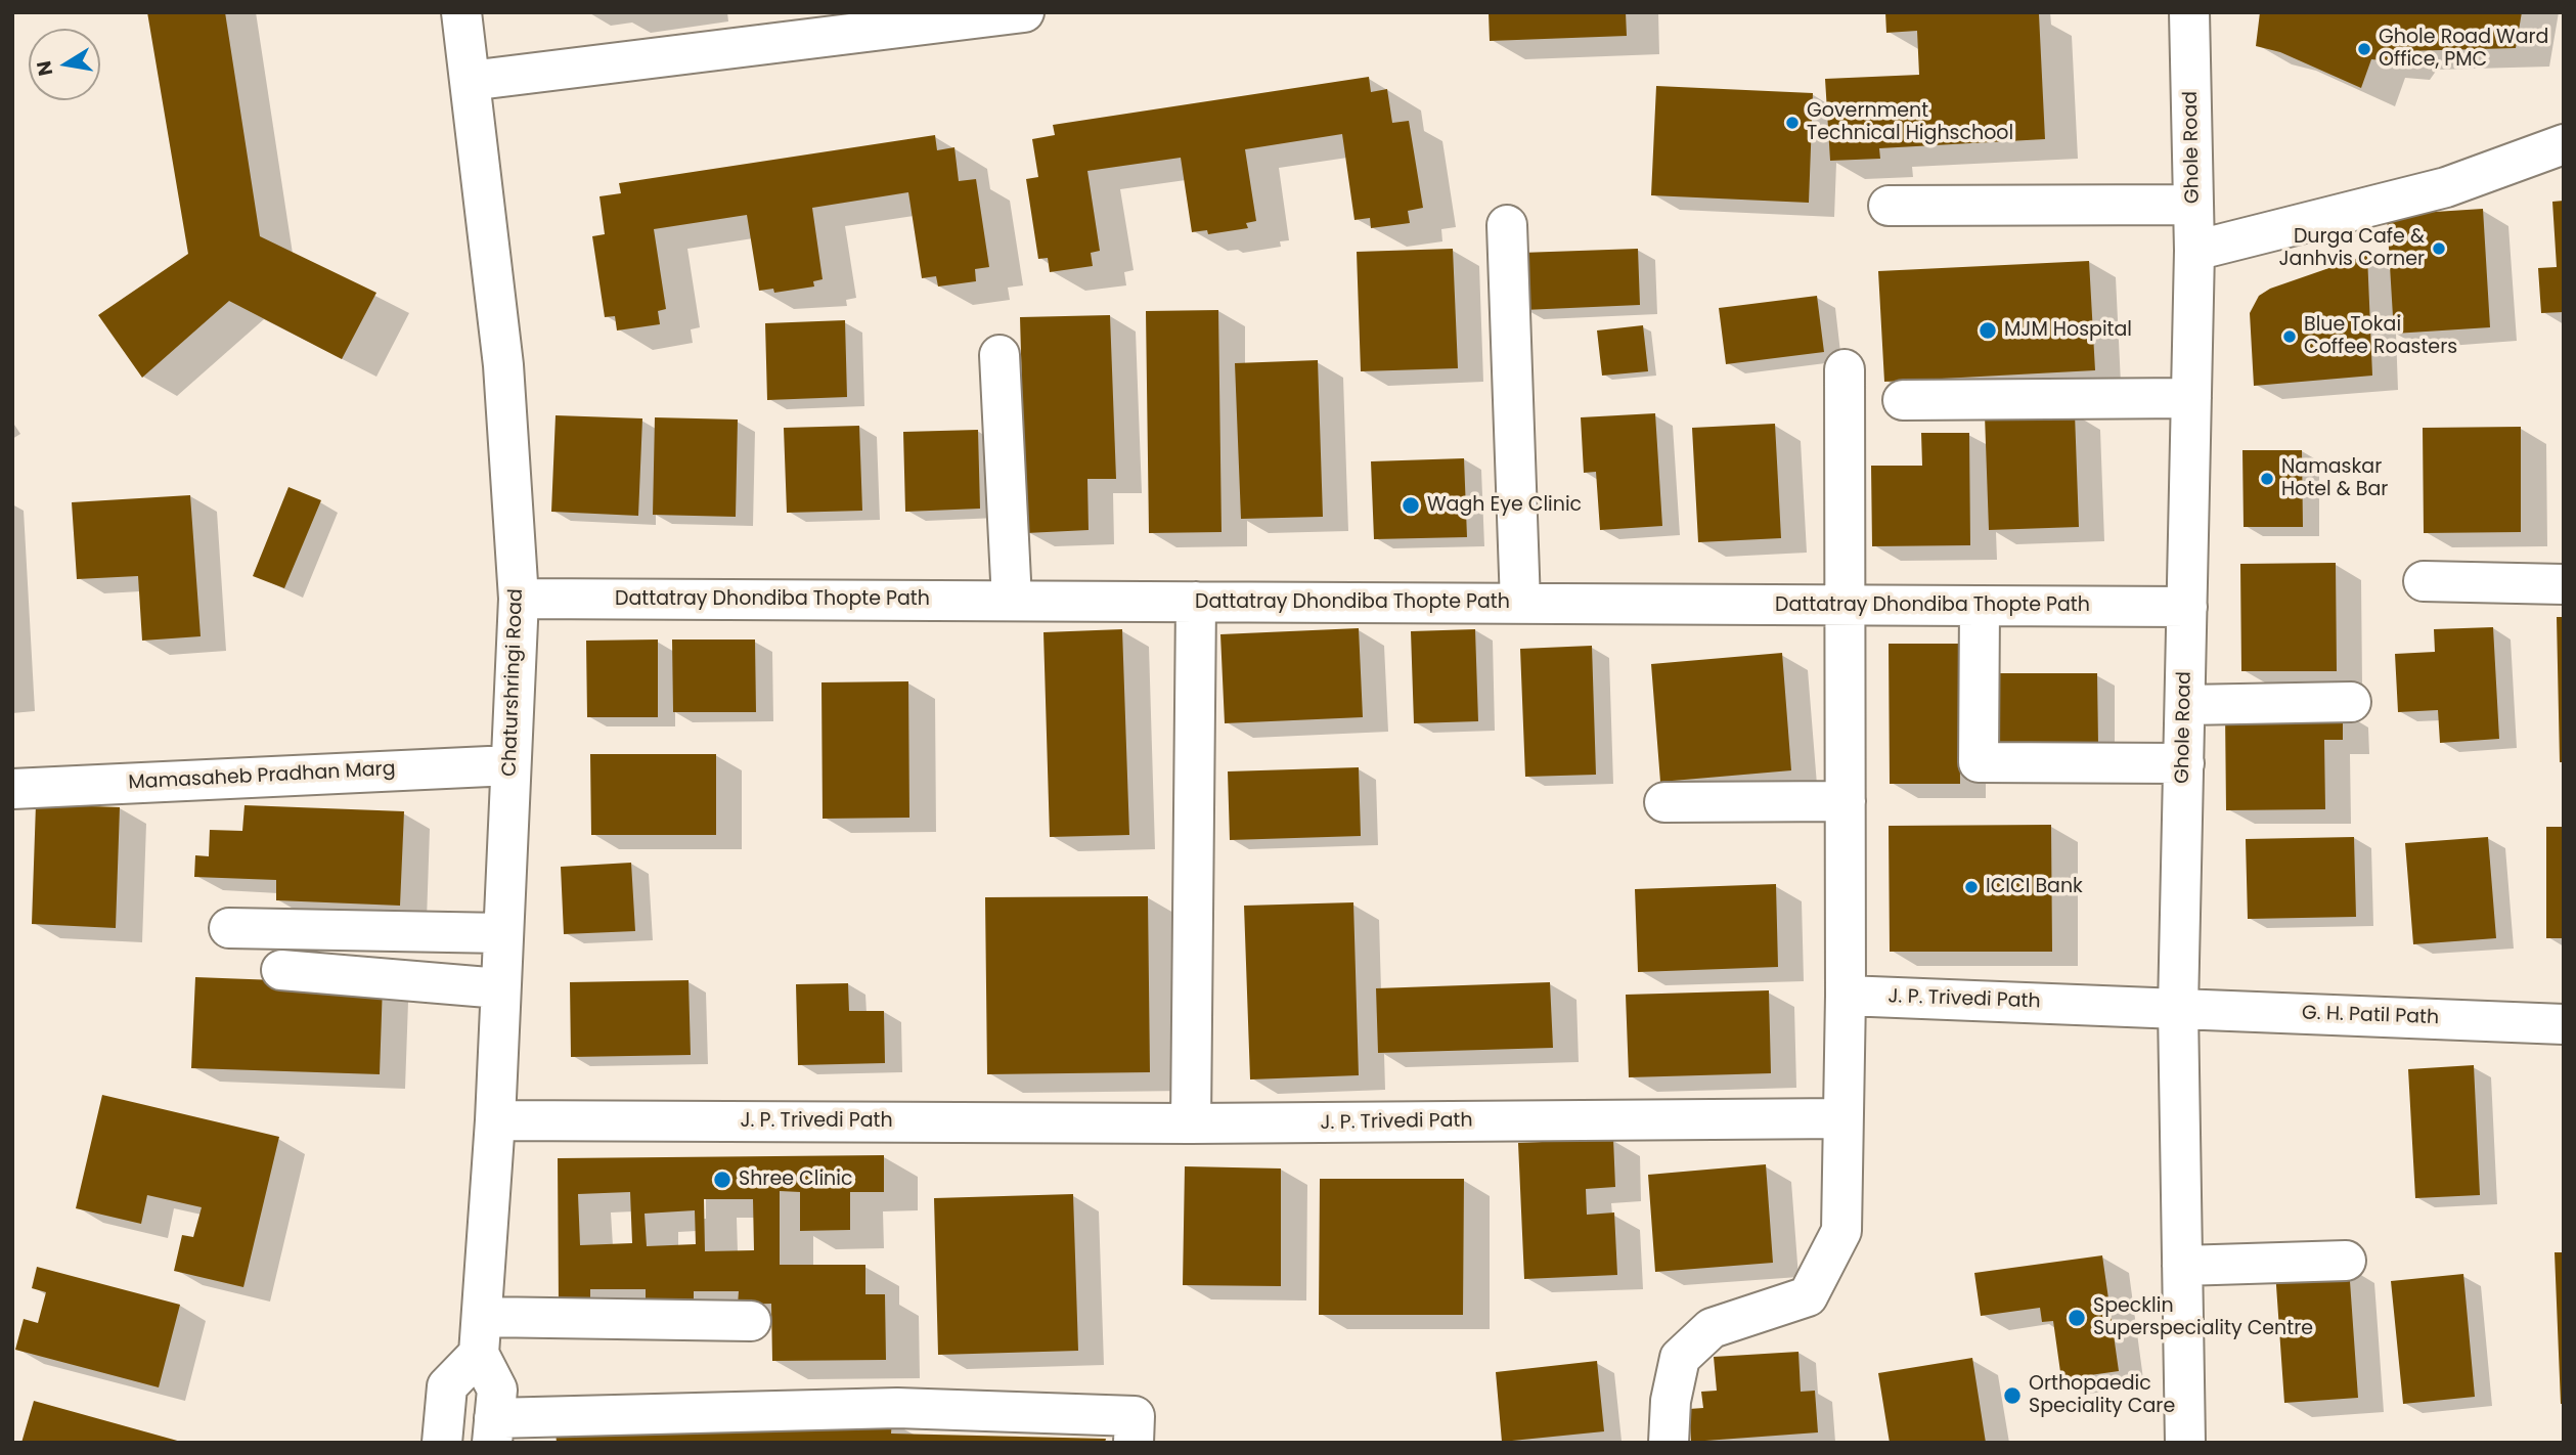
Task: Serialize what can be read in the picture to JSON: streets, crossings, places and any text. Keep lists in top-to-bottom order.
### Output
{
  "streets": {
    "street": [
      "Ghole Road",
      "Dattatray Dhondiba Thopte Path",
      "Chaturshringi Road",
      "Mamasaheb Pradhan Marg",
      "J. P. Trivedi Path",
      "G. H. Patil Path"
    ]
  },
  "crossings": [
    ["Ghole Road", "Dattatray Dhondiba Thopte Path"],
    ["Ghole Road", "J. P. Trivedi Path"],
    ["Ghole Road", "G. H. Patil Path"],
    ["Dattatray Dhondiba Thopte Path", "Chaturshringi Road"],
    ["Chaturshringi Road", "Mamasaheb Pradhan Marg"],
    ["Chaturshringi Road", "J. P. Trivedi Path"],
    ["J. P. Trivedi Path", "G. H. Patil Path"]
  ],
  "places": [
    "Ghole Road Ward Office, PMC",
    "Government Technical Highschool",
    "Durga Cafe & Janhvis Corner",
    "MJM Hospital",
    "Blue Tokai Coffee Roasters",
    "Namaskar Hotel & Bar",
    "Wagh Eye Clinic",
    "ICICI Bank",
    "Shree Clinic",
    "Specklin Superspeciality Centre",
    "Orthopaedic Speciality Care"
  ],
  "north": "left"
}
